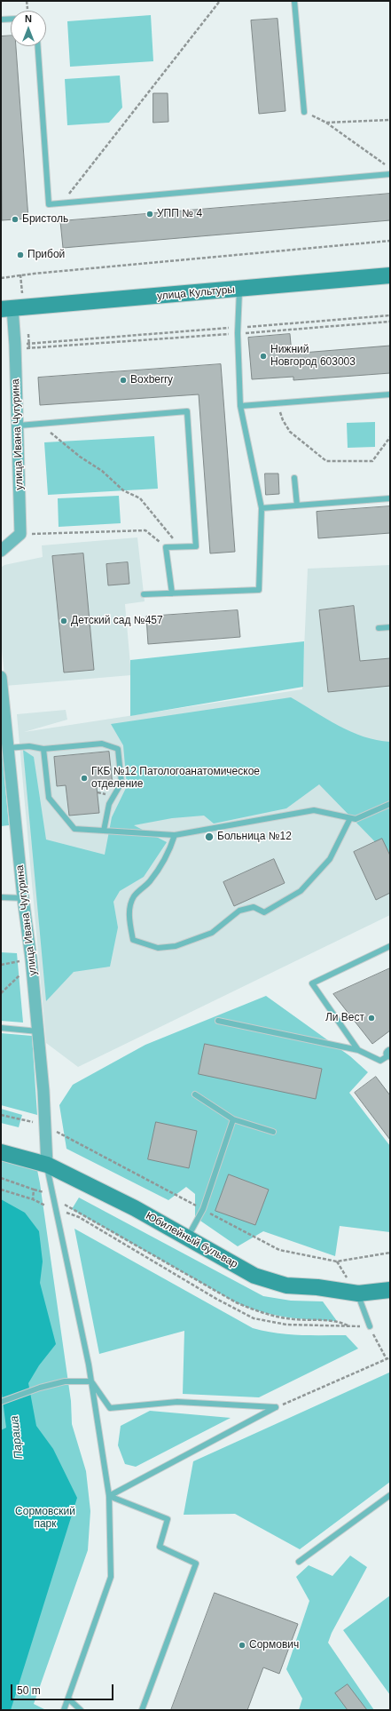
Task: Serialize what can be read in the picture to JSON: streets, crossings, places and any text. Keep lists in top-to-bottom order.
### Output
{
  "streets": {
    "street": ["улица Культуры", "улица Ивана Чугурина", "Юбилейный бульвар"]
  },
  "crossings": [
    ["улица Культуры", "улица Ивана Чугурина"],
    ["улица Ивана Чугурина", "Юбилейный бульвар"]
  ],
  "water": ["Параша"],
  "parks": ["Сормовский парк"],
  "places": [
    "УПП № 4",
    "Бристоль",
    "Прибой",
    "Нижний Новгород 603003",
    "Boxberry",
    "Детский сад №457",
    "ГКБ №12 Патологоанатомическое отделение",
    "Больница №12",
    "Ли Вест",
    "Сормович"
  ],
  "scale_bar": "50 m",
  "north": "top"
}
